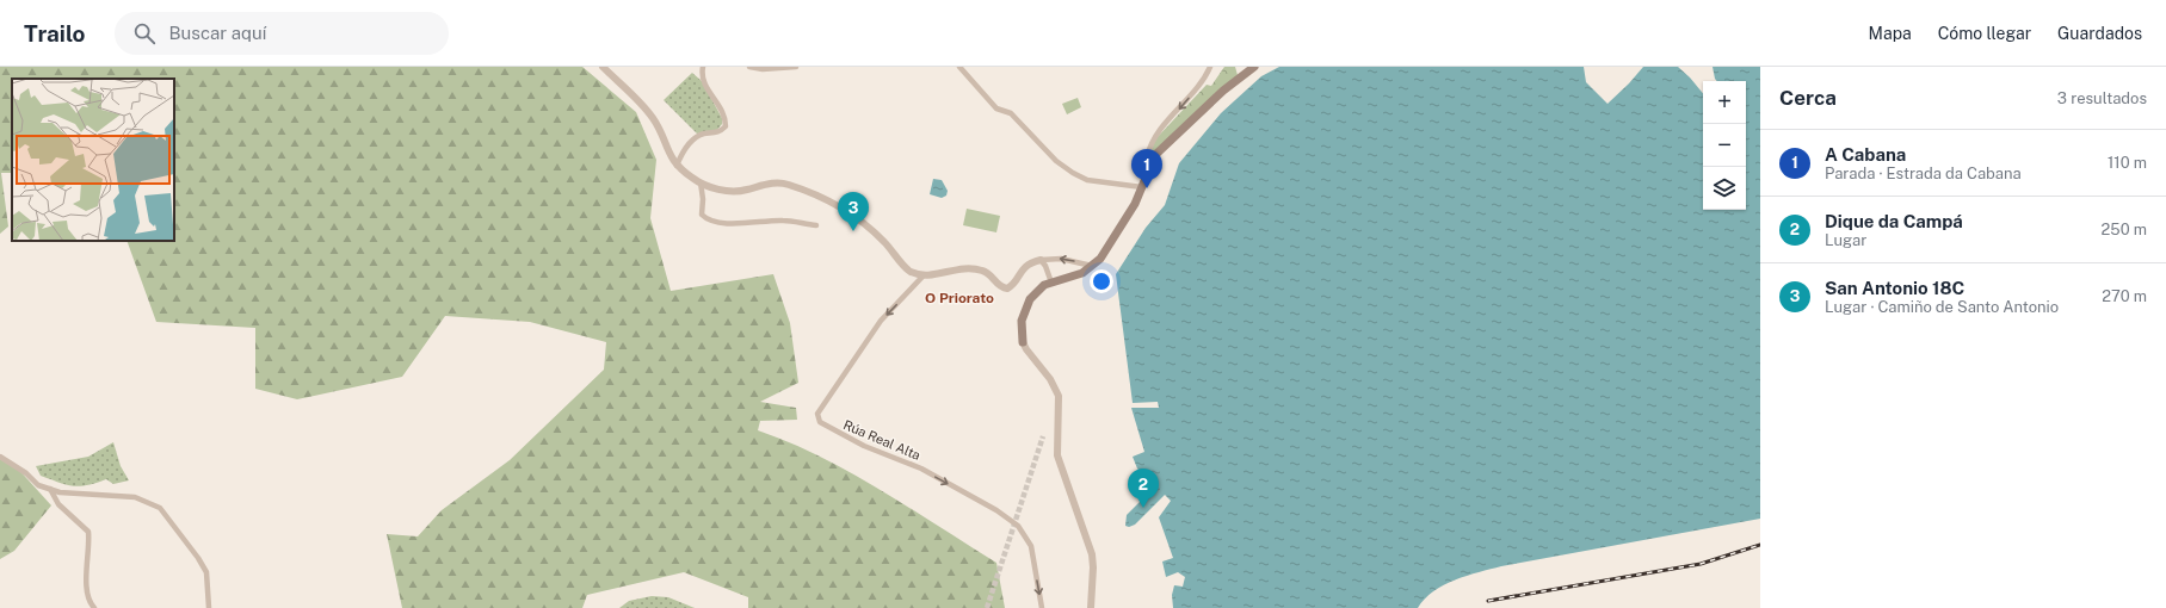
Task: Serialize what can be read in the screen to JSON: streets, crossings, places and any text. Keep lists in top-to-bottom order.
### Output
{
  "streets": {
    "street": ["Rúa Real Alta"]
  },
  "districts": ["O Priorato"],
  "page": {
    "header": "Trailo",
    "search": "Buscar aquí",
    "nav": ["Mapa", "Cómo llegar", "Guardados"],
    "heading": ["Cerca", "3 resultados"],
    "map_buttons": ["+", "−"],
    "list": [
      {
        "mark": "1",
        "name": "A Cabana",
        "note": "Parada · Estrada da Cabana",
        "value": "110 m"
      },
      {
        "mark": "2",
        "name": "Dique da Campá",
        "note": "Lugar",
        "value": "250 m"
      },
      {
        "mark": "3",
        "name": "San Antonio 18C",
        "note": "Lugar · Camiño de Santo Antonio",
        "value": "270 m"
      }
    ],
    "pins": ["1", "3", "2"]
  }
}
